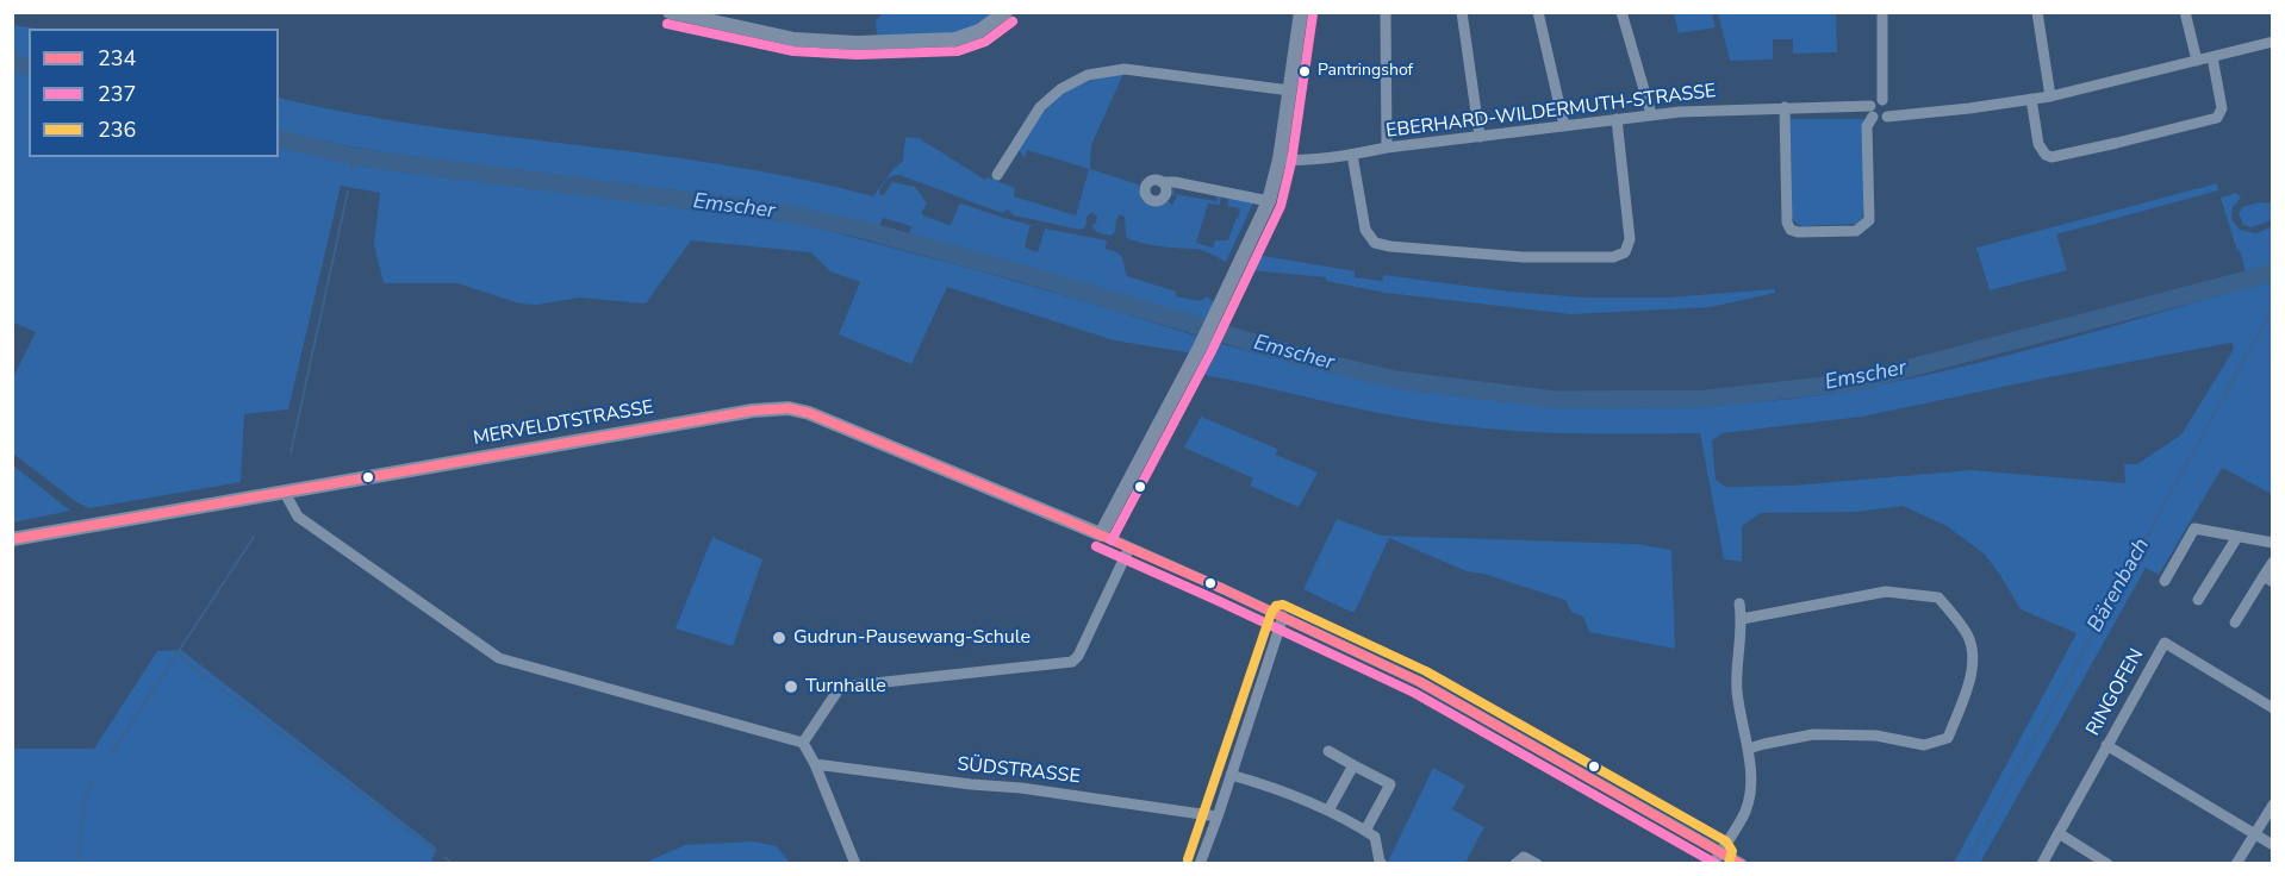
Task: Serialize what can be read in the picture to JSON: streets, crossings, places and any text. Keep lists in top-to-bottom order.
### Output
{
  "streets": {
    "main road": ["MERVELDTSTRASSE"],
    "street": ["EBERHARD-WILDERMUTH-STRASSE", "RINGOFEN", "SÜDSTRASSE"]
  },
  "water": ["Emscher", "Bärenbach"],
  "places": ["Pantringshof", "Gudrun-Pausewang-Schule", "Turnhalle"],
  "lines": ["transit line 237", "transit line 234", "transit line 236"],
  "legend": ["234", "237", "236"]
}
